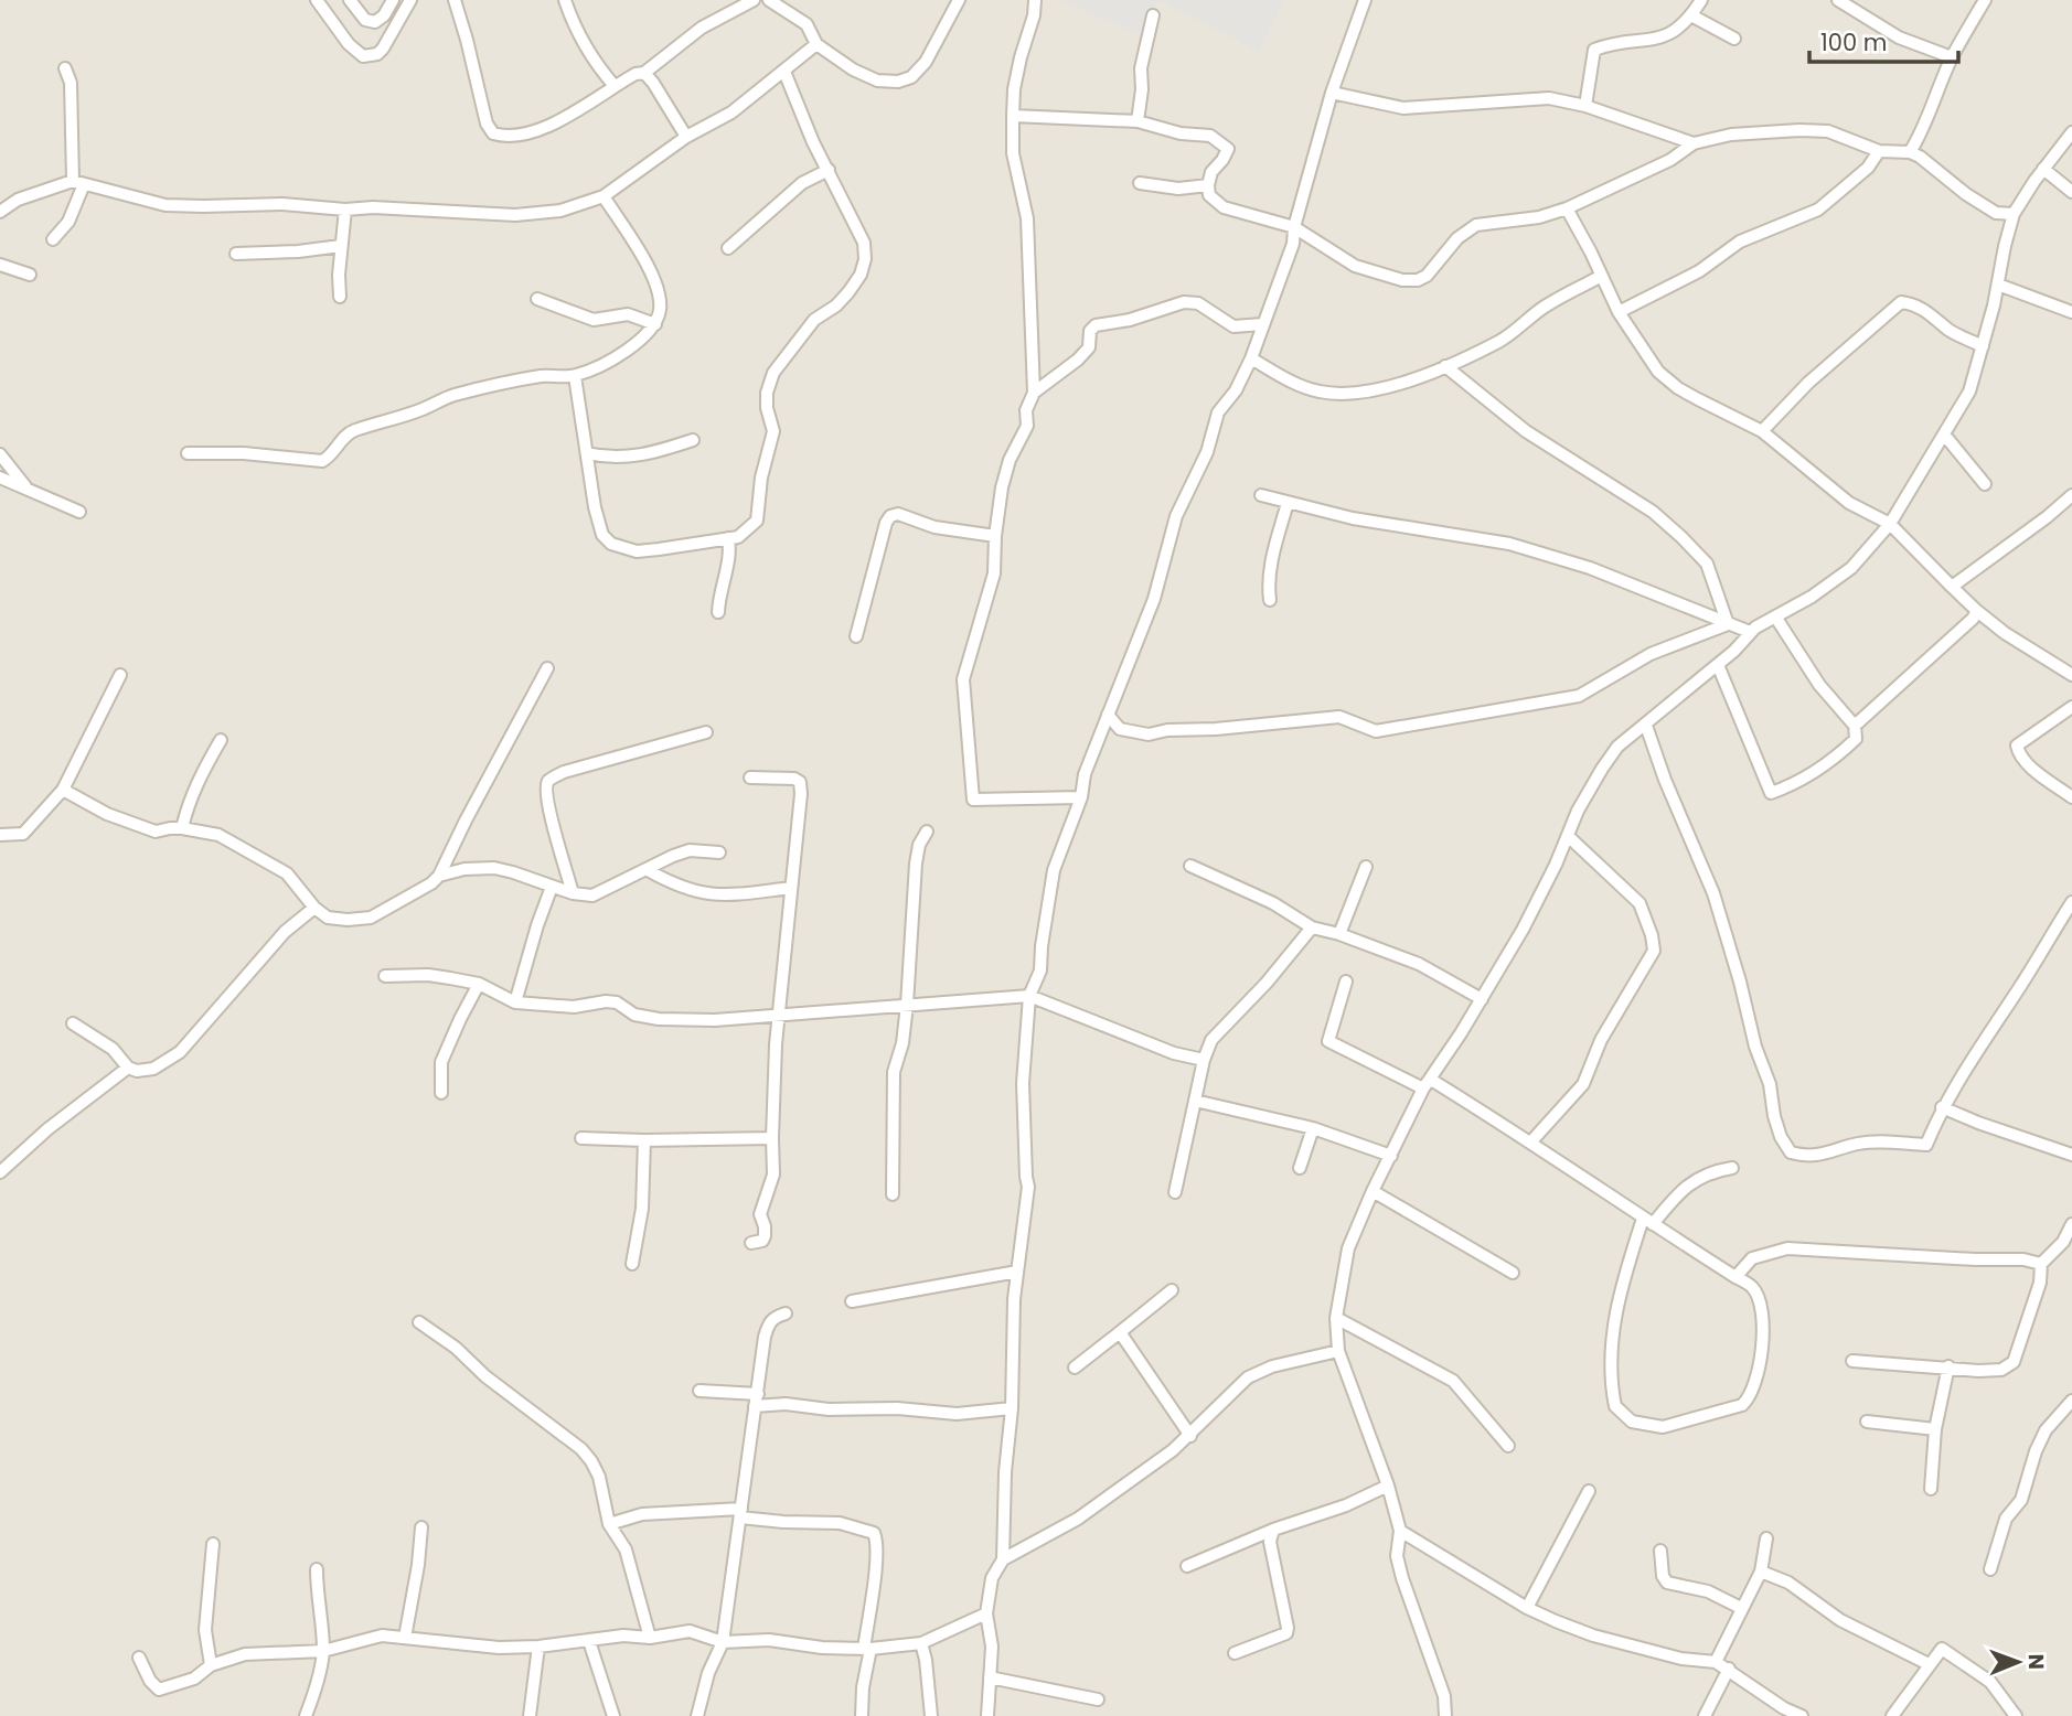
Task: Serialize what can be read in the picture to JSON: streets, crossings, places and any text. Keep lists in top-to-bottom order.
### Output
{
  "scale_bar": "100 m",
  "north": "right"
}
